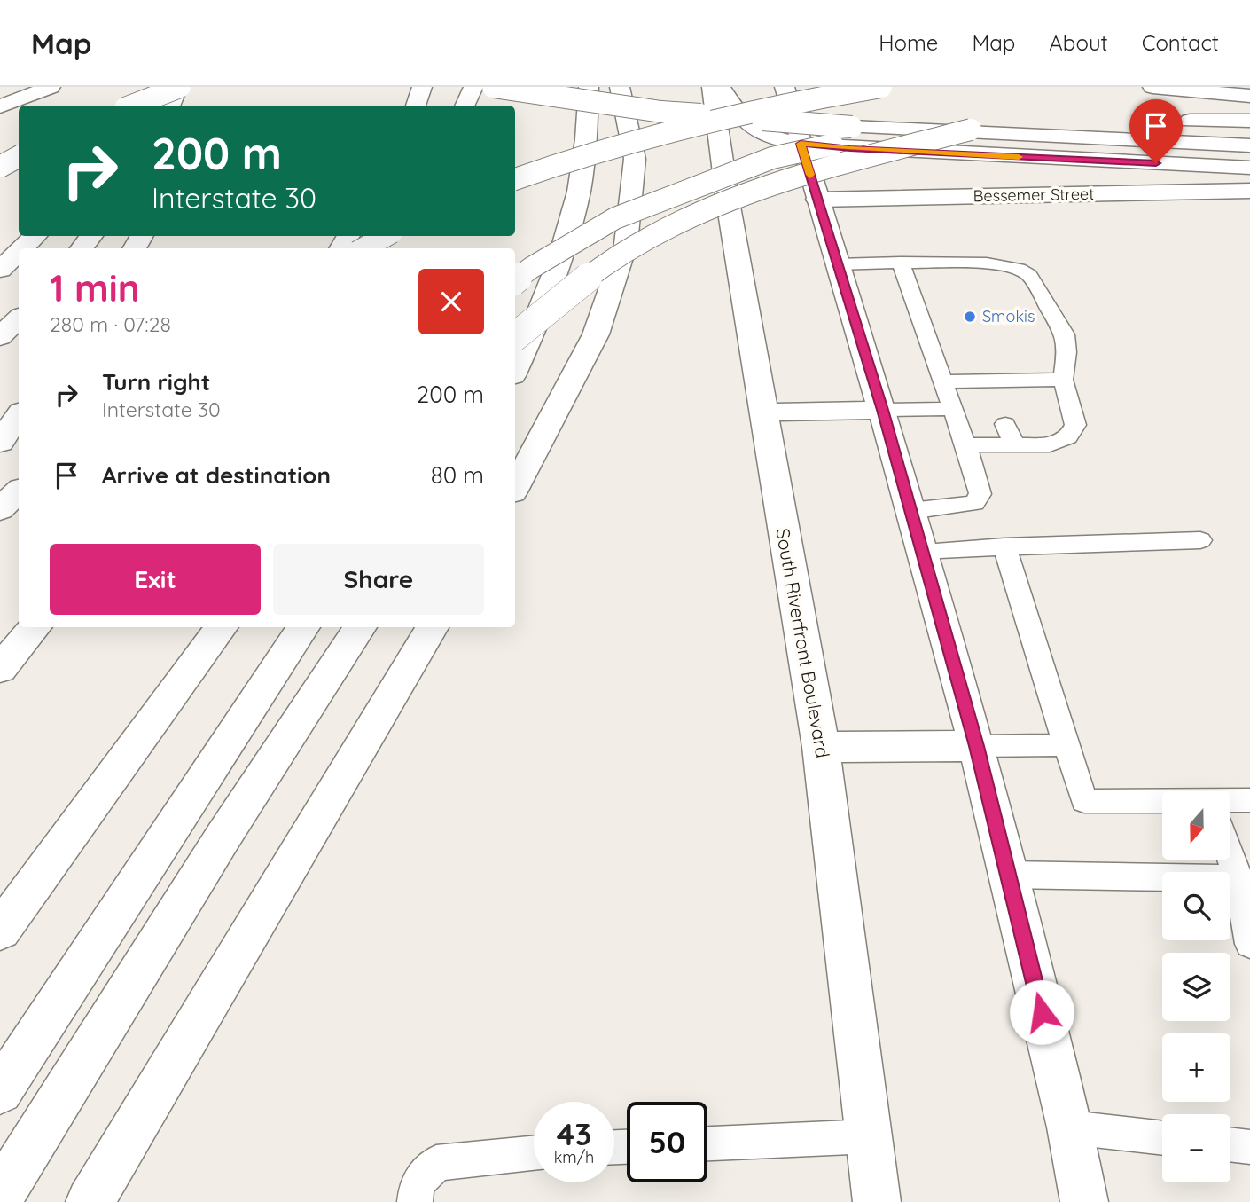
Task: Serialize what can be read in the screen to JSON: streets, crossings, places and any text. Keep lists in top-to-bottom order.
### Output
{
  "streets": {
    "main road": ["Bessemer Street", "South Riverfront Boulevard"]
  },
  "places": ["Smokis"],
  "north": "bottom",
  "page": {
    "header": "Map",
    "nav": [
      "Home",
      "Map",
      "About",
      "Contact"
    ],
    "turn": ["200 m", "Interstate 30"],
    "heading": ["1 min", "280 m · 07:28"],
    "list": [
      {
        "name": "Turn right",
        "note": "Interstate 30",
        "value": "200 m"
      },
      {
        "name": "Arrive at destination",
        "value": "80 m"
      }
    ],
    "buttons": ["Exit", "Share"],
    "map_buttons": ["+", "−"],
    "speed": "43 km/h",
    "limit": "50"
  }
}
